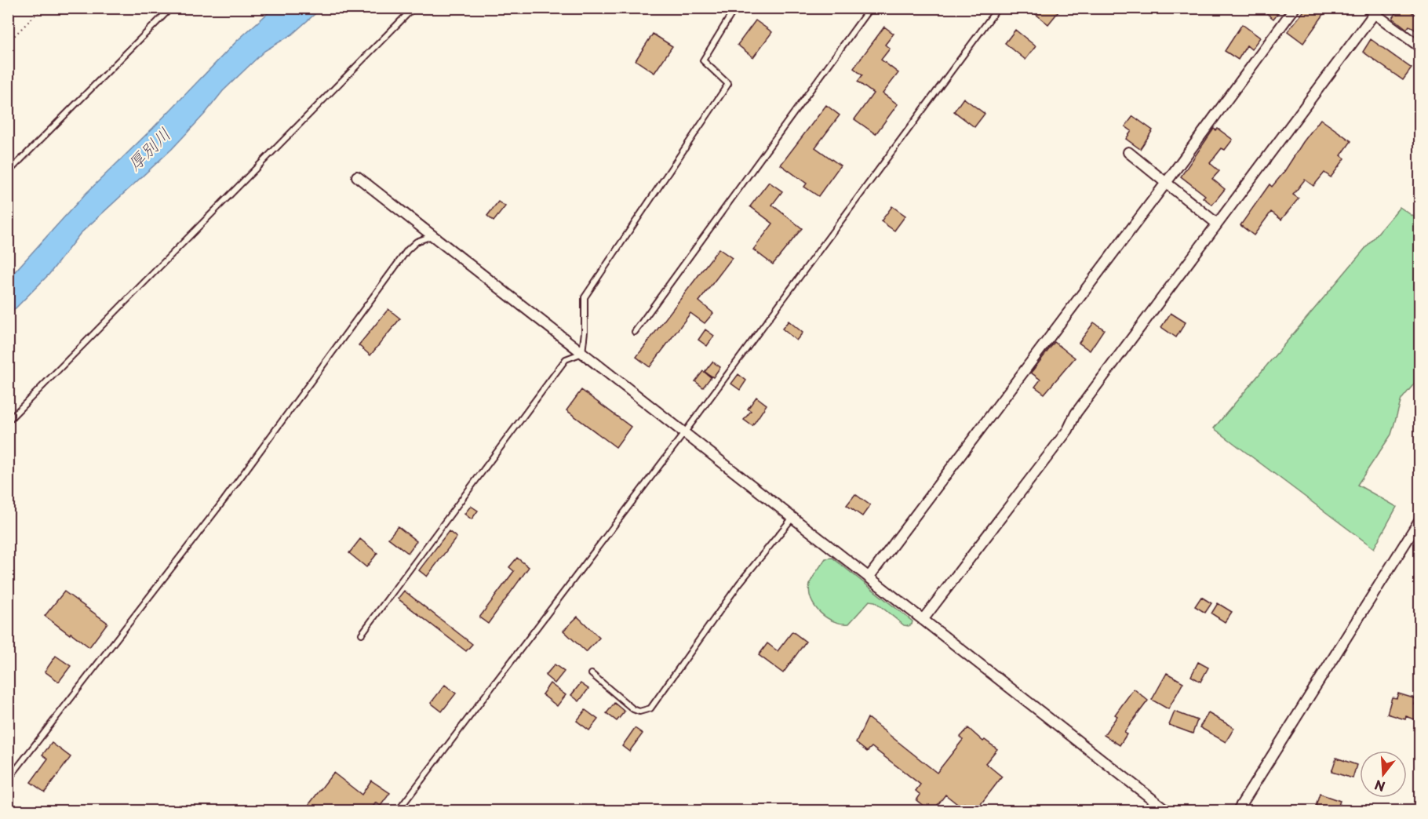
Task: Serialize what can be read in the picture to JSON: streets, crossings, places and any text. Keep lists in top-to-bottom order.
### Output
{
  "water": ["厚別川"],
  "north": "bottom"
}
